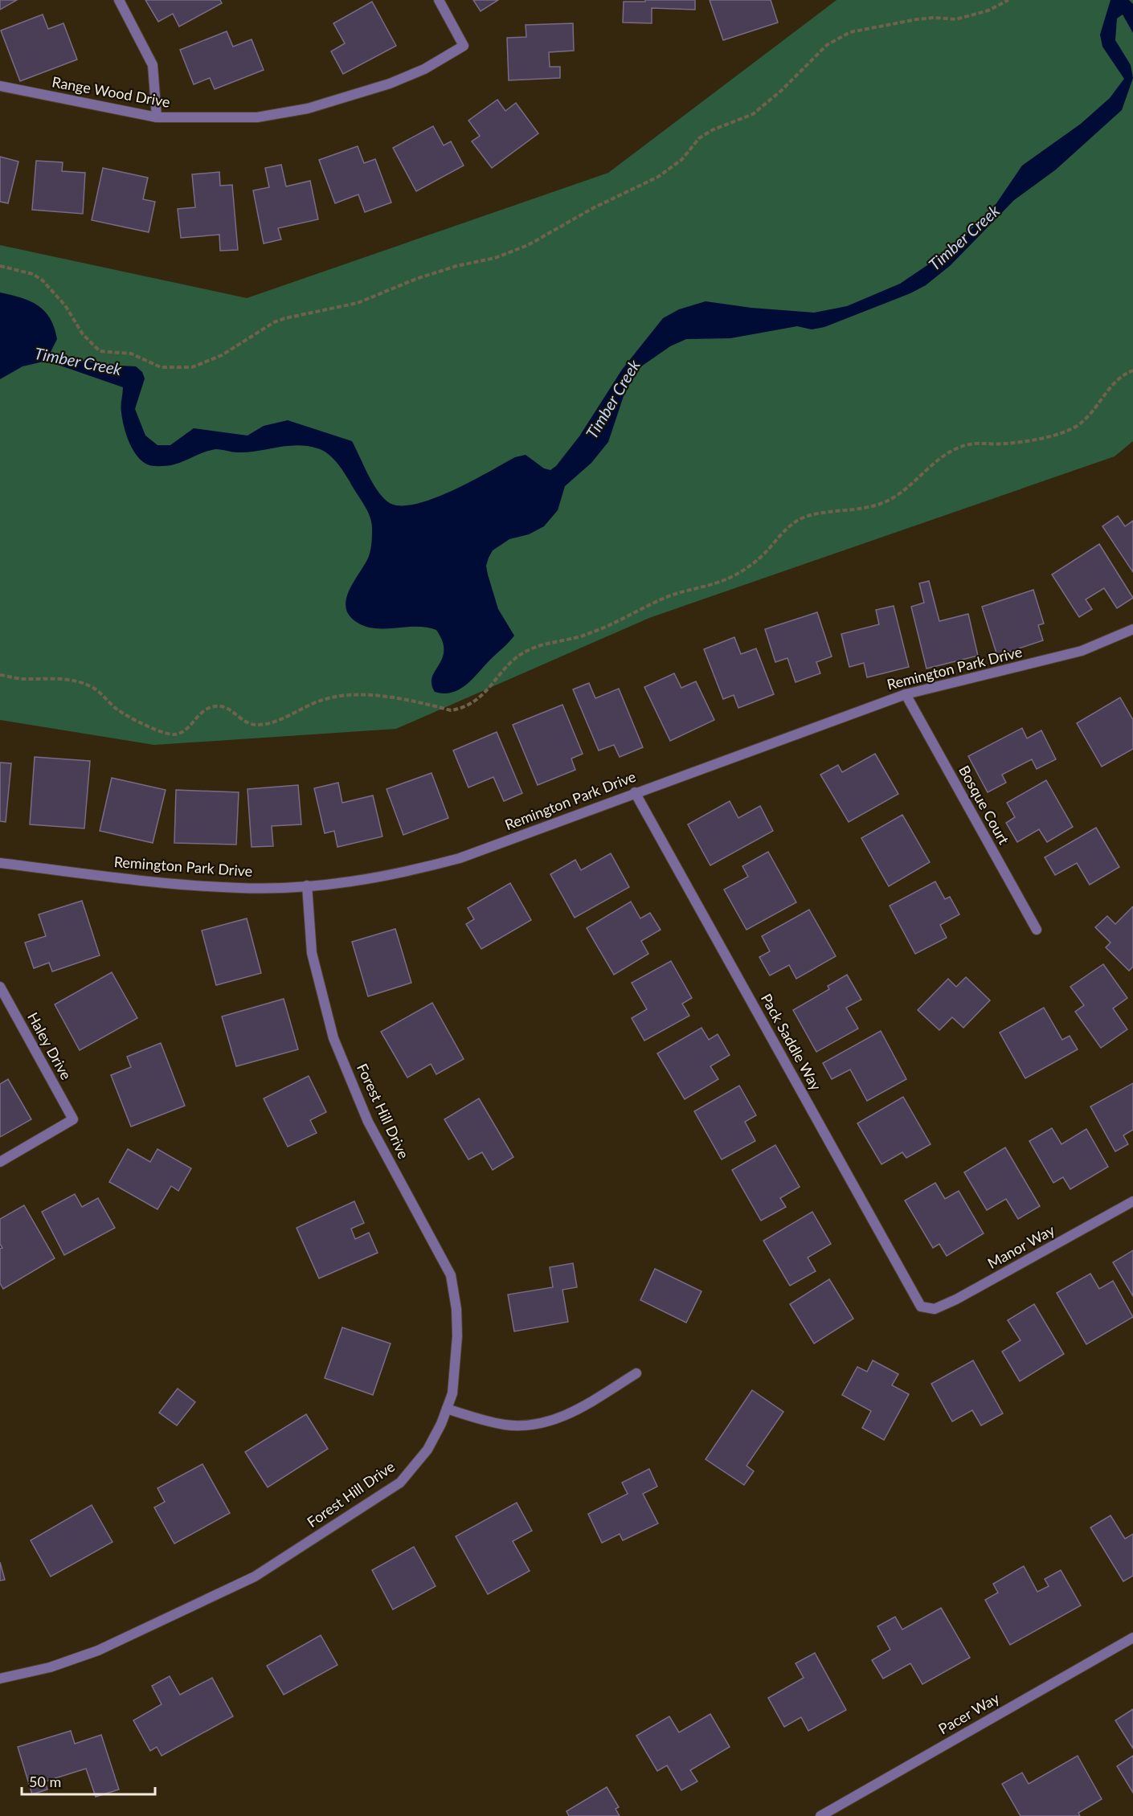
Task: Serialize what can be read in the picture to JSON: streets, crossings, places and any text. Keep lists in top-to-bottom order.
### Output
{
  "streets": {
    "street": [
      "Range Wood Drive",
      "Remington Park Drive",
      "Bosque Court",
      "Pack Saddle Way",
      "Haley Drive",
      "Forest Hill Drive",
      "Manor Way",
      "Pacer Way"
    ]
  },
  "crossings": [
    ["Remington Park Drive", "Bosque Court"],
    ["Remington Park Drive", "Pack Saddle Way"],
    ["Remington Park Drive", "Forest Hill Drive"],
    ["Pack Saddle Way", "Manor Way"]
  ],
  "water": ["Timber Creek"],
  "scale_bar": "50 m"
}
